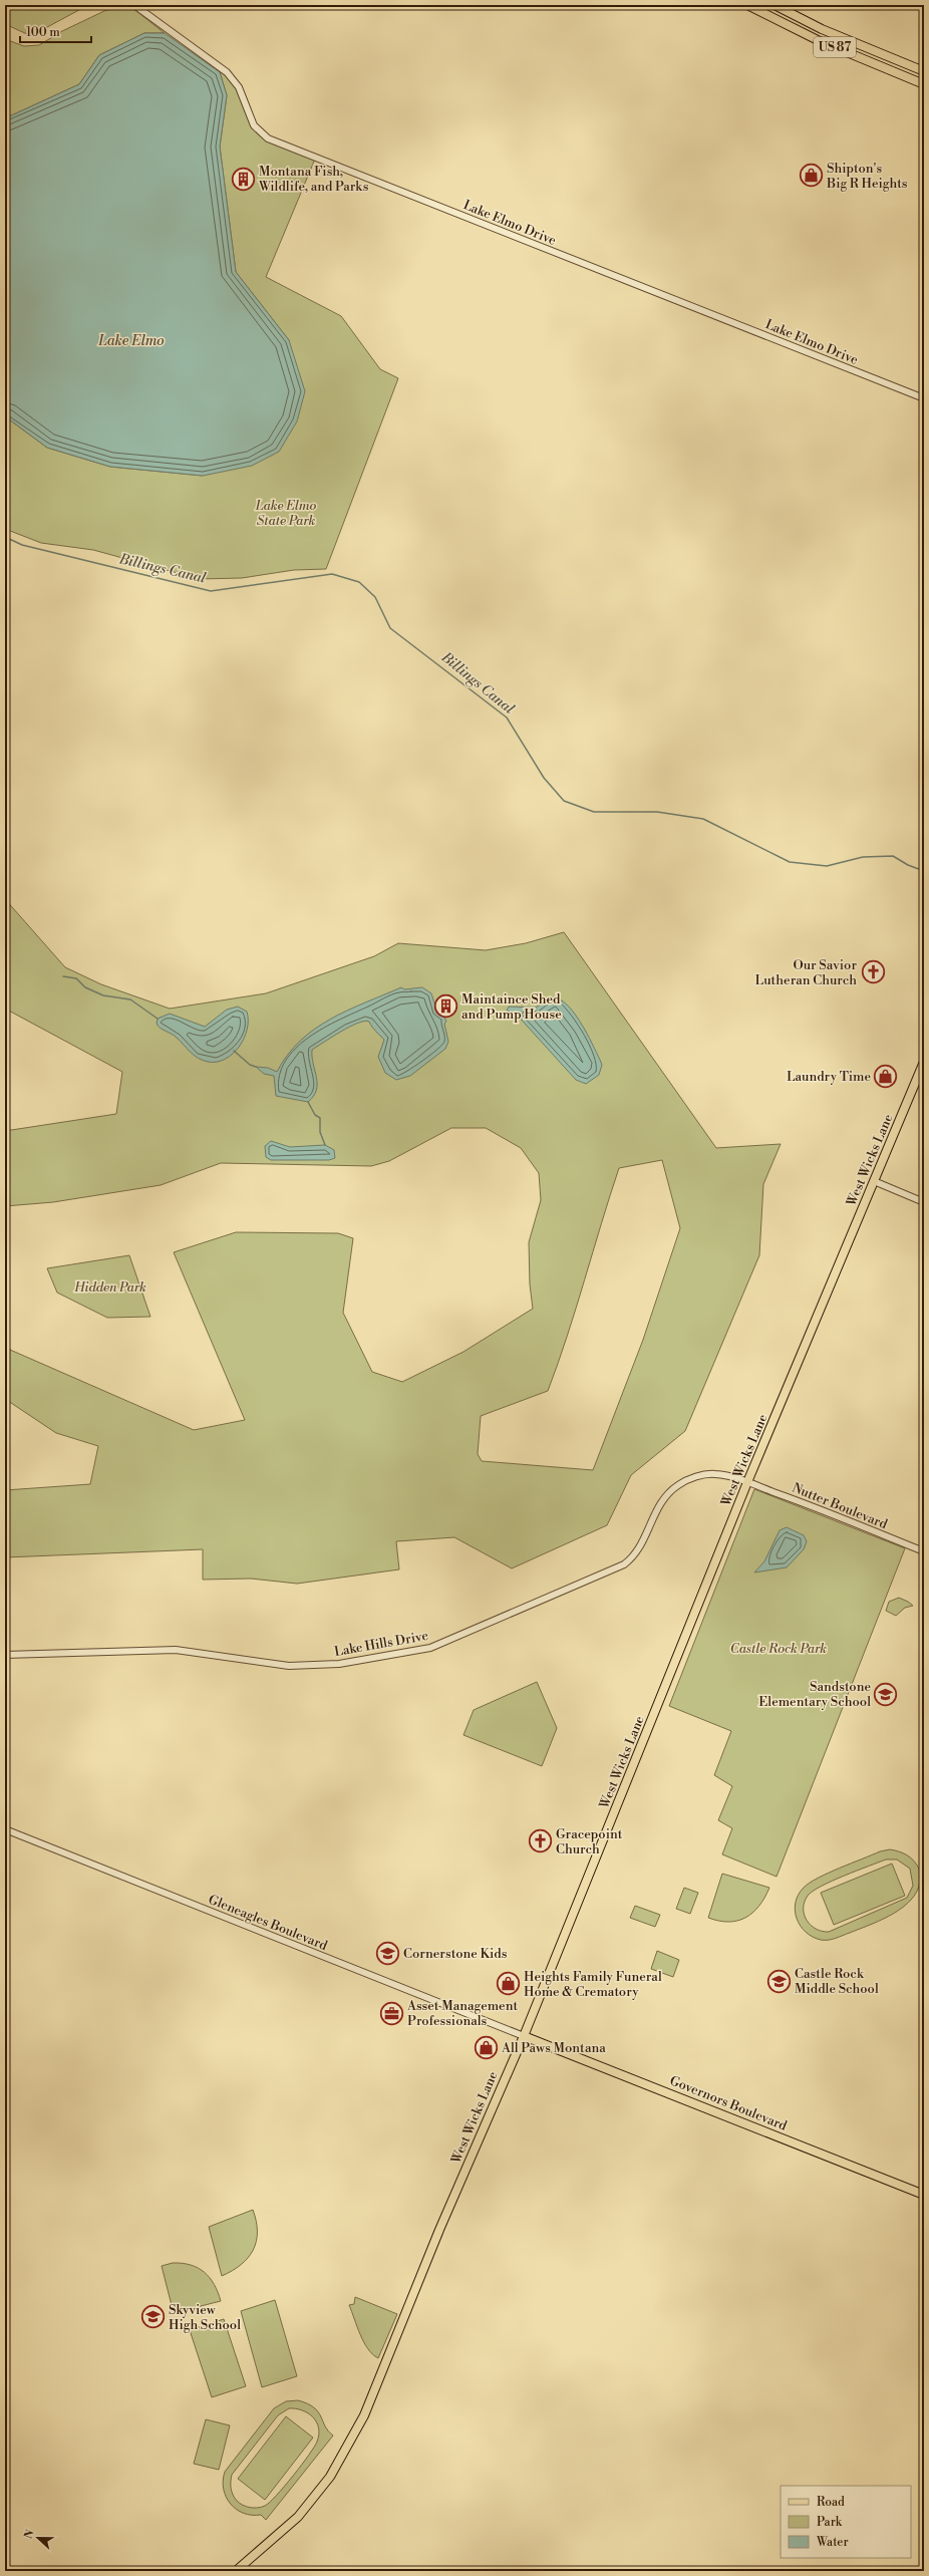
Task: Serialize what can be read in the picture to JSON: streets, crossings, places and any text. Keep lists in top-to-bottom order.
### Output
{
  "streets": {
    "main road": ["US 87", "West Wicks Lane", "Governors Boulevard"],
    "street": [
      "Lake Elmo Drive",
      "Nutter Boulevard",
      "Lake Hills Drive",
      "Gleneagles Boulevard"
    ]
  },
  "crossings": [
    ["West Wicks Lane", "Nutter Boulevard"],
    ["West Wicks Lane", "Lake Hills Drive"],
    ["West Wicks Lane", "Gleneagles Boulevard"],
    ["West Wicks Lane", "Governors Boulevard"],
    ["Nutter Boulevard", "Lake Hills Drive"],
    ["Gleneagles Boulevard", "Governors Boulevard"]
  ],
  "water": ["Lake Elmo", "Billings Canal"],
  "parks": ["Lake Elmo State Park", "Hidden Park", "Castle Rock Park"],
  "places": {
    "shop": [
      "Shipton's Big R Heights",
      "Laundry Time",
      "Heights Family Funeral Home & Crematory",
      "All Paws Montana"
    ],
    "building": ["Montana Fish, Wildlife, and Parks", "Maintaince Shed and Pump House"],
    "church": ["Our Savior Lutheran Church", "Gracepoint Church"],
    "school or university": [
      "Sandstone Elementary School",
      "Cornerstone Kids",
      "Castle Rock Middle School",
      "Skyview High School"
    ],
    "office": ["Asset Management Professionals"]
  },
  "legend": ["Road", "Park", "Water"],
  "scale_bar": "100 m",
  "north": "left"
}
